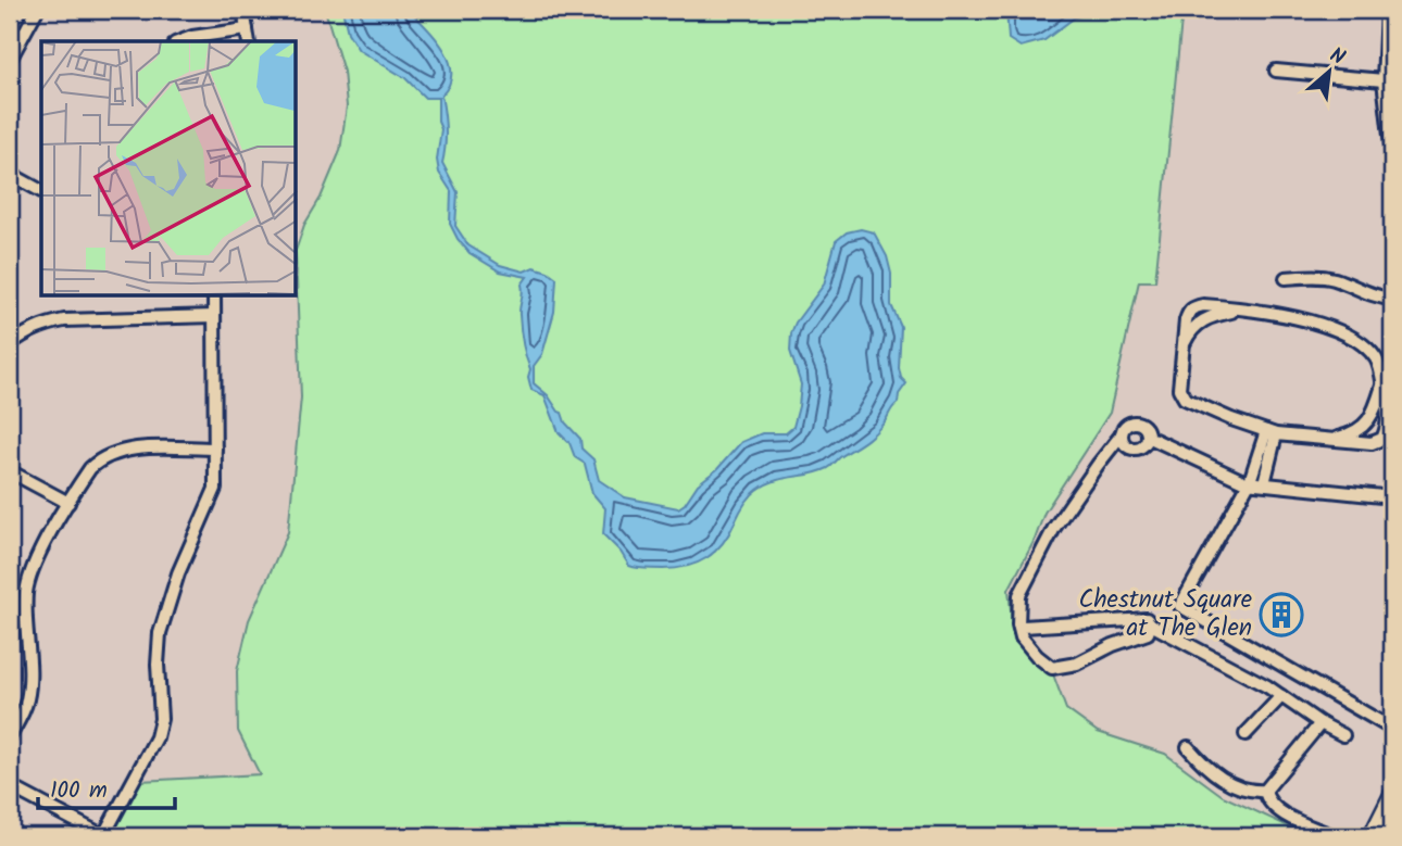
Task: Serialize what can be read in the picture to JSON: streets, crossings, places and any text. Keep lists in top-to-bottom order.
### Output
{
  "places": {
    "building": ["Chestnut Square at The Glen"]
  },
  "scale_bar": "100 m",
  "north": "top right"
}
